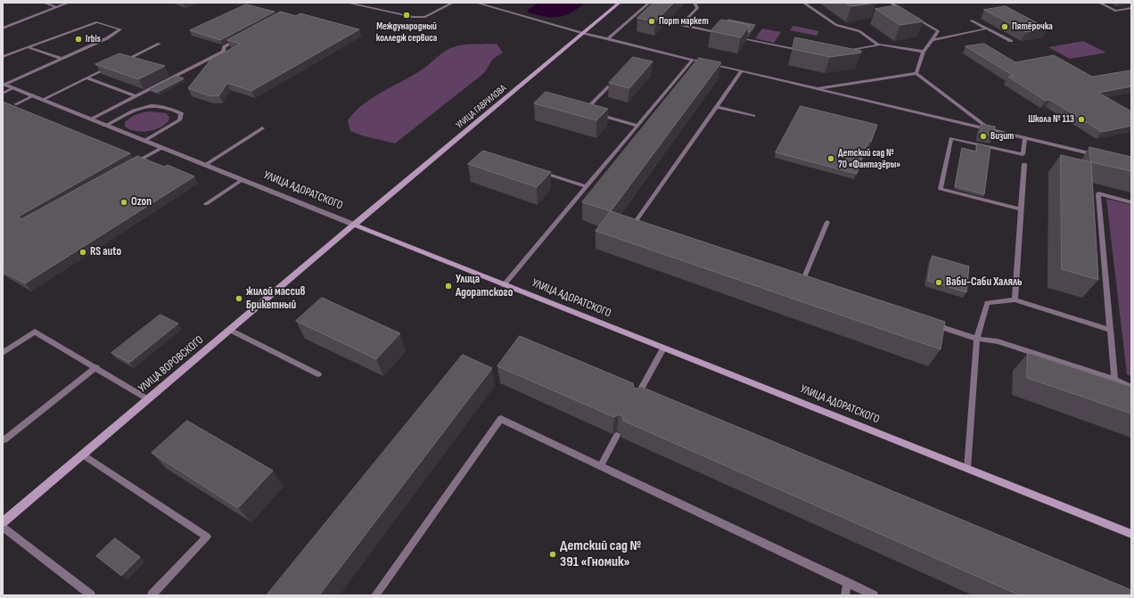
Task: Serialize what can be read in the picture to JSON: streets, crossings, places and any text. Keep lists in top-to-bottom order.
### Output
{
  "streets": {
    "street": ["УЛИЦА ГАВРИЛОВА", "УЛИЦА АДОРАТСКОГО", "УЛИЦА ВОРОВСКОГО"]
  },
  "crossings": [
    ["УЛИЦА ГАВРИЛОВА", "УЛИЦА АДОРАТСКОГО"],
    ["УЛИЦА ГАВРИЛОВА", "УЛИЦА ВОРОВСКОГО"],
    ["УЛИЦА АДОРАТСКОГО", "УЛИЦА ВОРОВСКОГО"]
  ],
  "places": [
    "Международный колледж сервиса",
    "Порт маркет",
    "Пятёрочка",
    "Irbis",
    "Школа № 113",
    "Визит",
    "Детский сад № 70 «Фантазёры»",
    "Ozon",
    "RS auto",
    "Ваби-Саби Халяль",
    "Улица Адоратского",
    "жилой массив Брикетный",
    "Детский сад № 391 «Гномик»"
  ]
}
